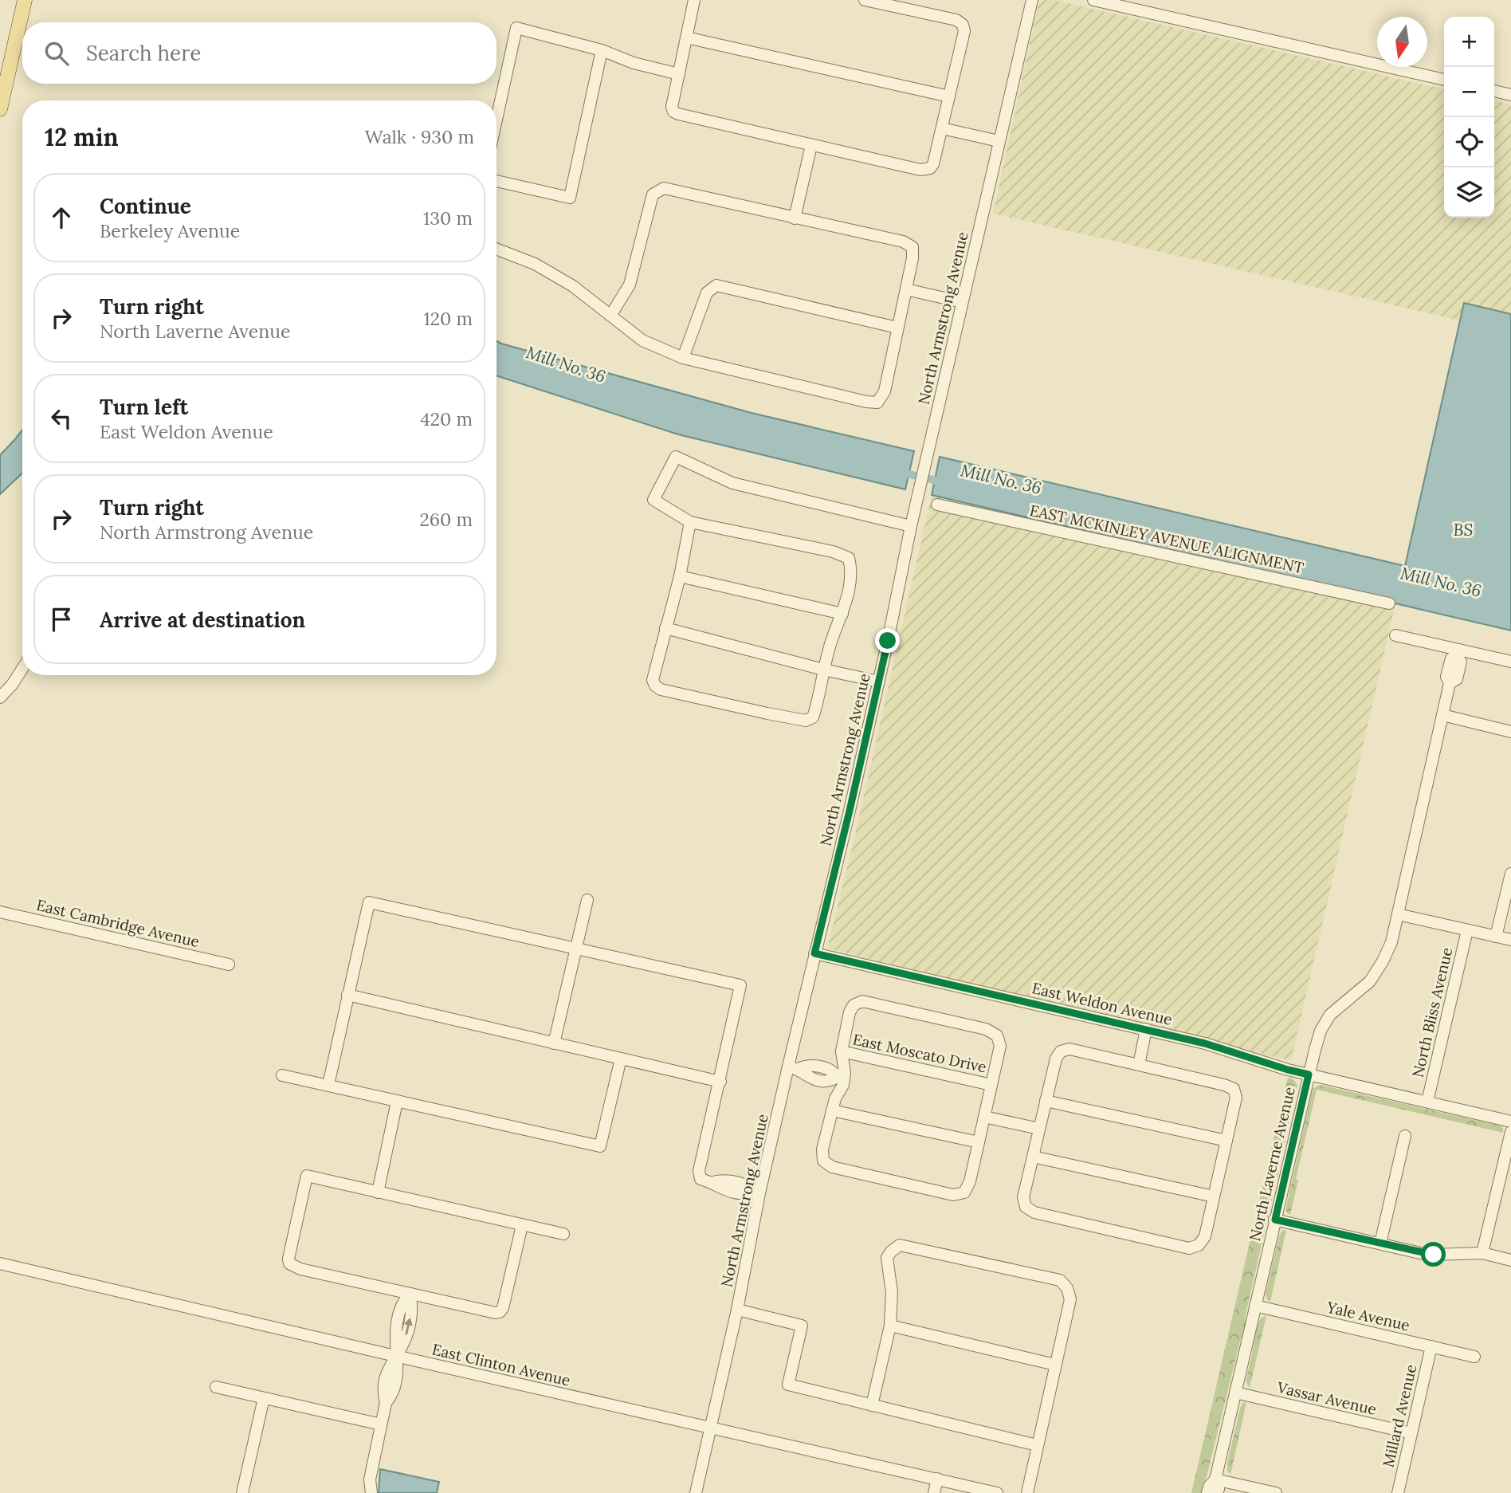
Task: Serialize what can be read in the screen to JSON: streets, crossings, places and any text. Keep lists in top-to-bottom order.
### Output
{
  "streets": {
    "street": [
      "North Armstrong Avenue",
      "EAST MCKINLEY AVENUE ALIGNMENT",
      "East Cambridge Avenue",
      "East Weldon Avenue",
      "North Bliss Avenue",
      "East Moscato Drive",
      "North Laverne Avenue",
      "Yale Avenue",
      "East Clinton Avenue",
      "Vassar Avenue",
      "Millard Avenue"
    ]
  },
  "crossings": [
    ["North Armstrong Avenue", "East Weldon Avenue"],
    ["North Armstrong Avenue", "East Clinton Avenue"],
    ["East Weldon Avenue", "North Bliss Avenue"],
    ["East Weldon Avenue", "North Laverne Avenue"],
    ["North Laverne Avenue", "Yale Avenue"],
    ["North Laverne Avenue", "Vassar Avenue"],
    ["Yale Avenue", "Millard Avenue"],
    ["Vassar Avenue", "Millard Avenue"]
  ],
  "water": ["Mill No. 36", "BS"],
  "north": "bottom",
  "page": {
    "map_buttons": ["+", "−"],
    "search": "Search here",
    "heading": ["12 min", "Walk · 930 m"],
    "list": [
      ["Continue", "Berkeley Avenue", "130 m"],
      ["Turn right", "North Laverne Avenue", "120 m"],
      ["Turn left", "East Weldon Avenue", "420 m"],
      ["Turn right", "North Armstrong Avenue", "260 m"],
      "Arrive at destination"
    ]
  }
}
